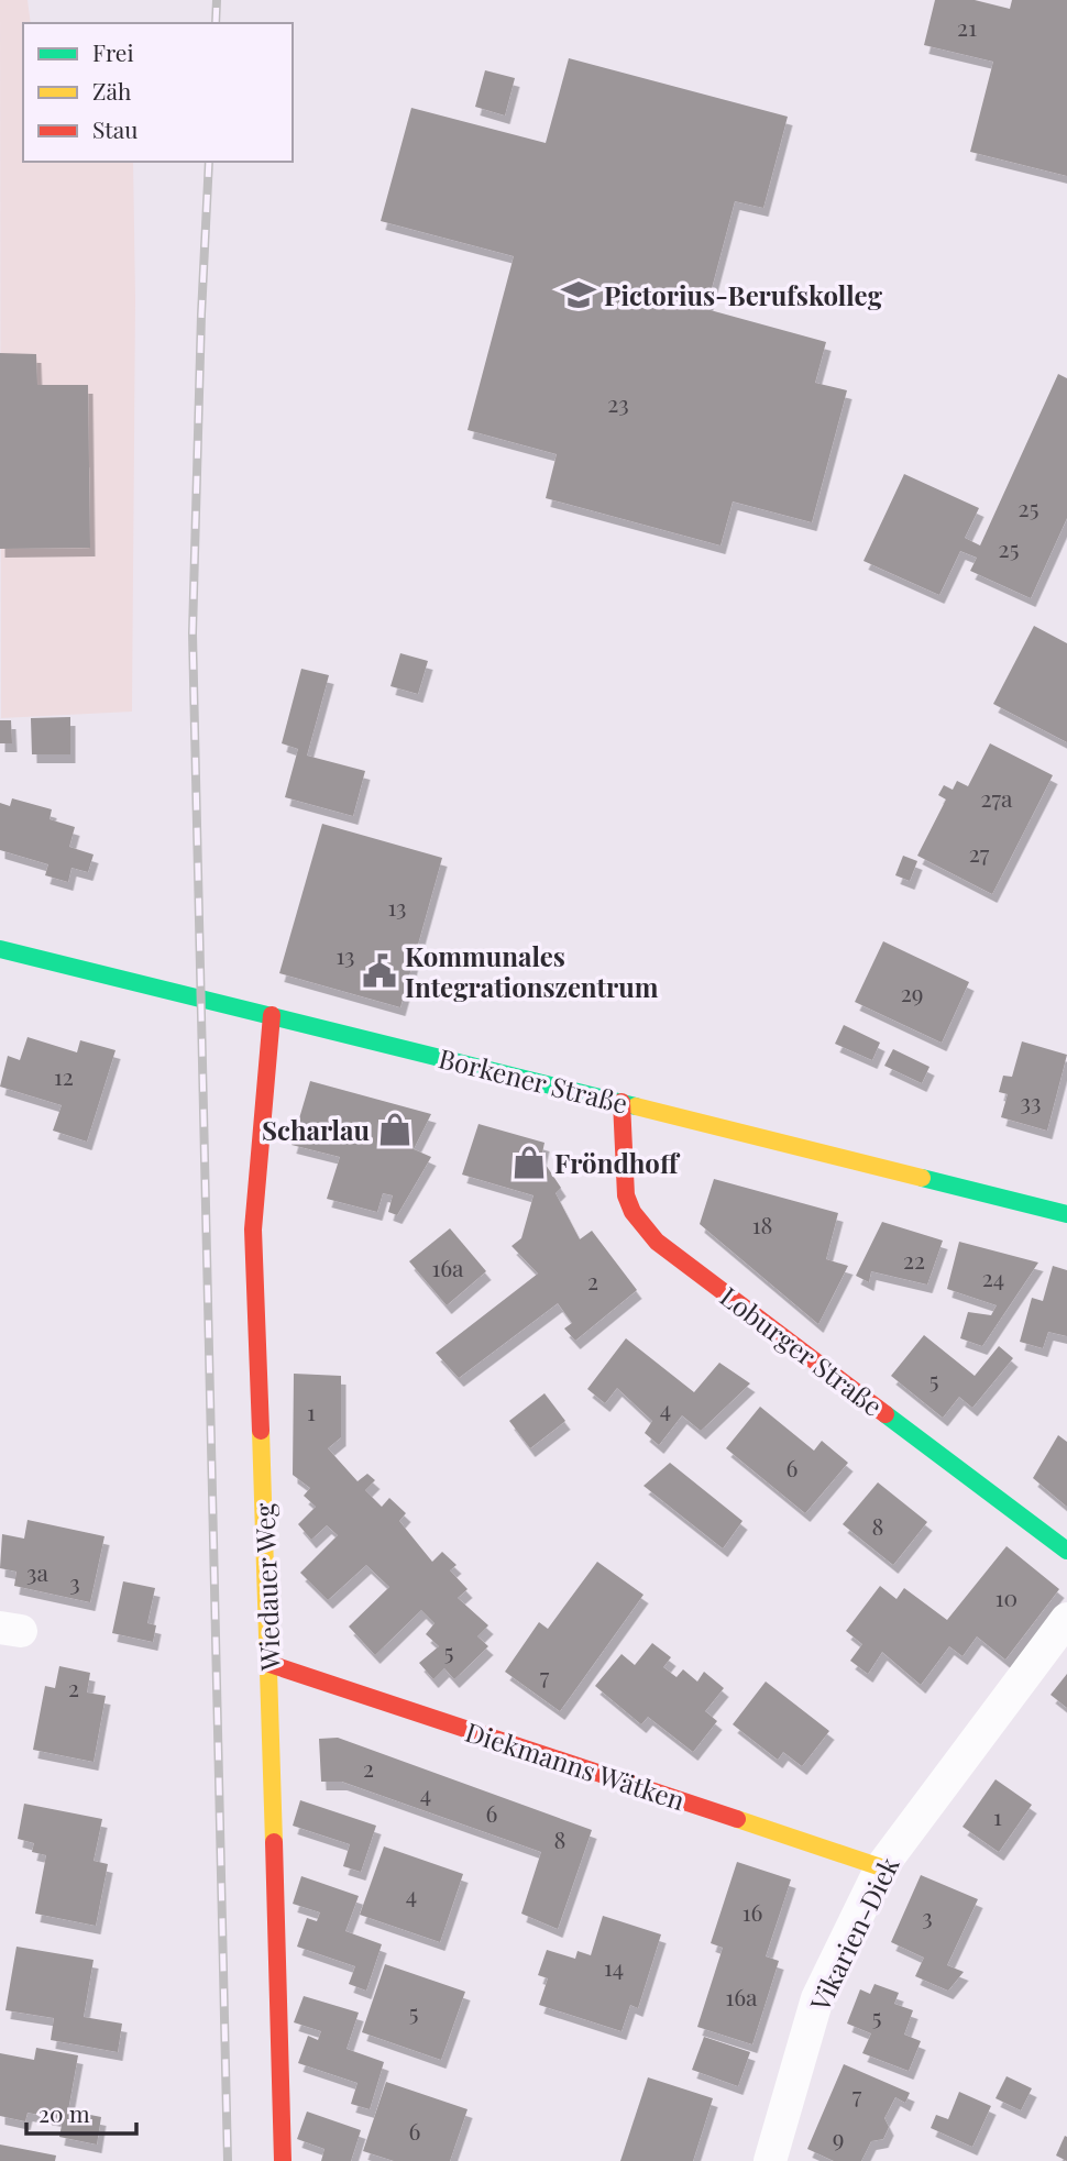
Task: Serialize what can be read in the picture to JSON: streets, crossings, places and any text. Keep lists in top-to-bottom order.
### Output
{
  "streets": {
    "street": [
      "Borkener Straße",
      "Loburger Straße",
      "Wiedauer Weg",
      "Diekmanns Wätken",
      "Vikarien-Diek"
    ]
  },
  "crossings": [
    ["Borkener Straße", "Loburger Straße"],
    ["Borkener Straße", "Wiedauer Weg"],
    ["Wiedauer Weg", "Diekmanns Wätken"],
    ["Diekmanns Wätken", "Vikarien-Diek"]
  ],
  "places": {
    "school or university": ["Pictorius-Berufskolleg"],
    "public building": ["Kommunales Integrationszentrum"],
    "shop": ["Scharlau", "Fröndhoff"]
  },
  "house_numbers": [
    "21",
    "23",
    "25",
    "25",
    "27a",
    "27",
    "13",
    "13",
    "29",
    "12",
    "33",
    "18",
    "22",
    "16a",
    "24",
    "2",
    "5",
    "4",
    "1",
    "6",
    "8",
    "3a",
    "3",
    "10",
    "5",
    "7",
    "2",
    "2",
    "4",
    "6",
    "1",
    "8",
    "4",
    "16",
    "3",
    "14",
    "16a",
    "5",
    "5",
    "7",
    "6",
    "9"
  ],
  "legend": ["Frei", "Zäh", "Stau"],
  "scale_bar": "20 m"
}
